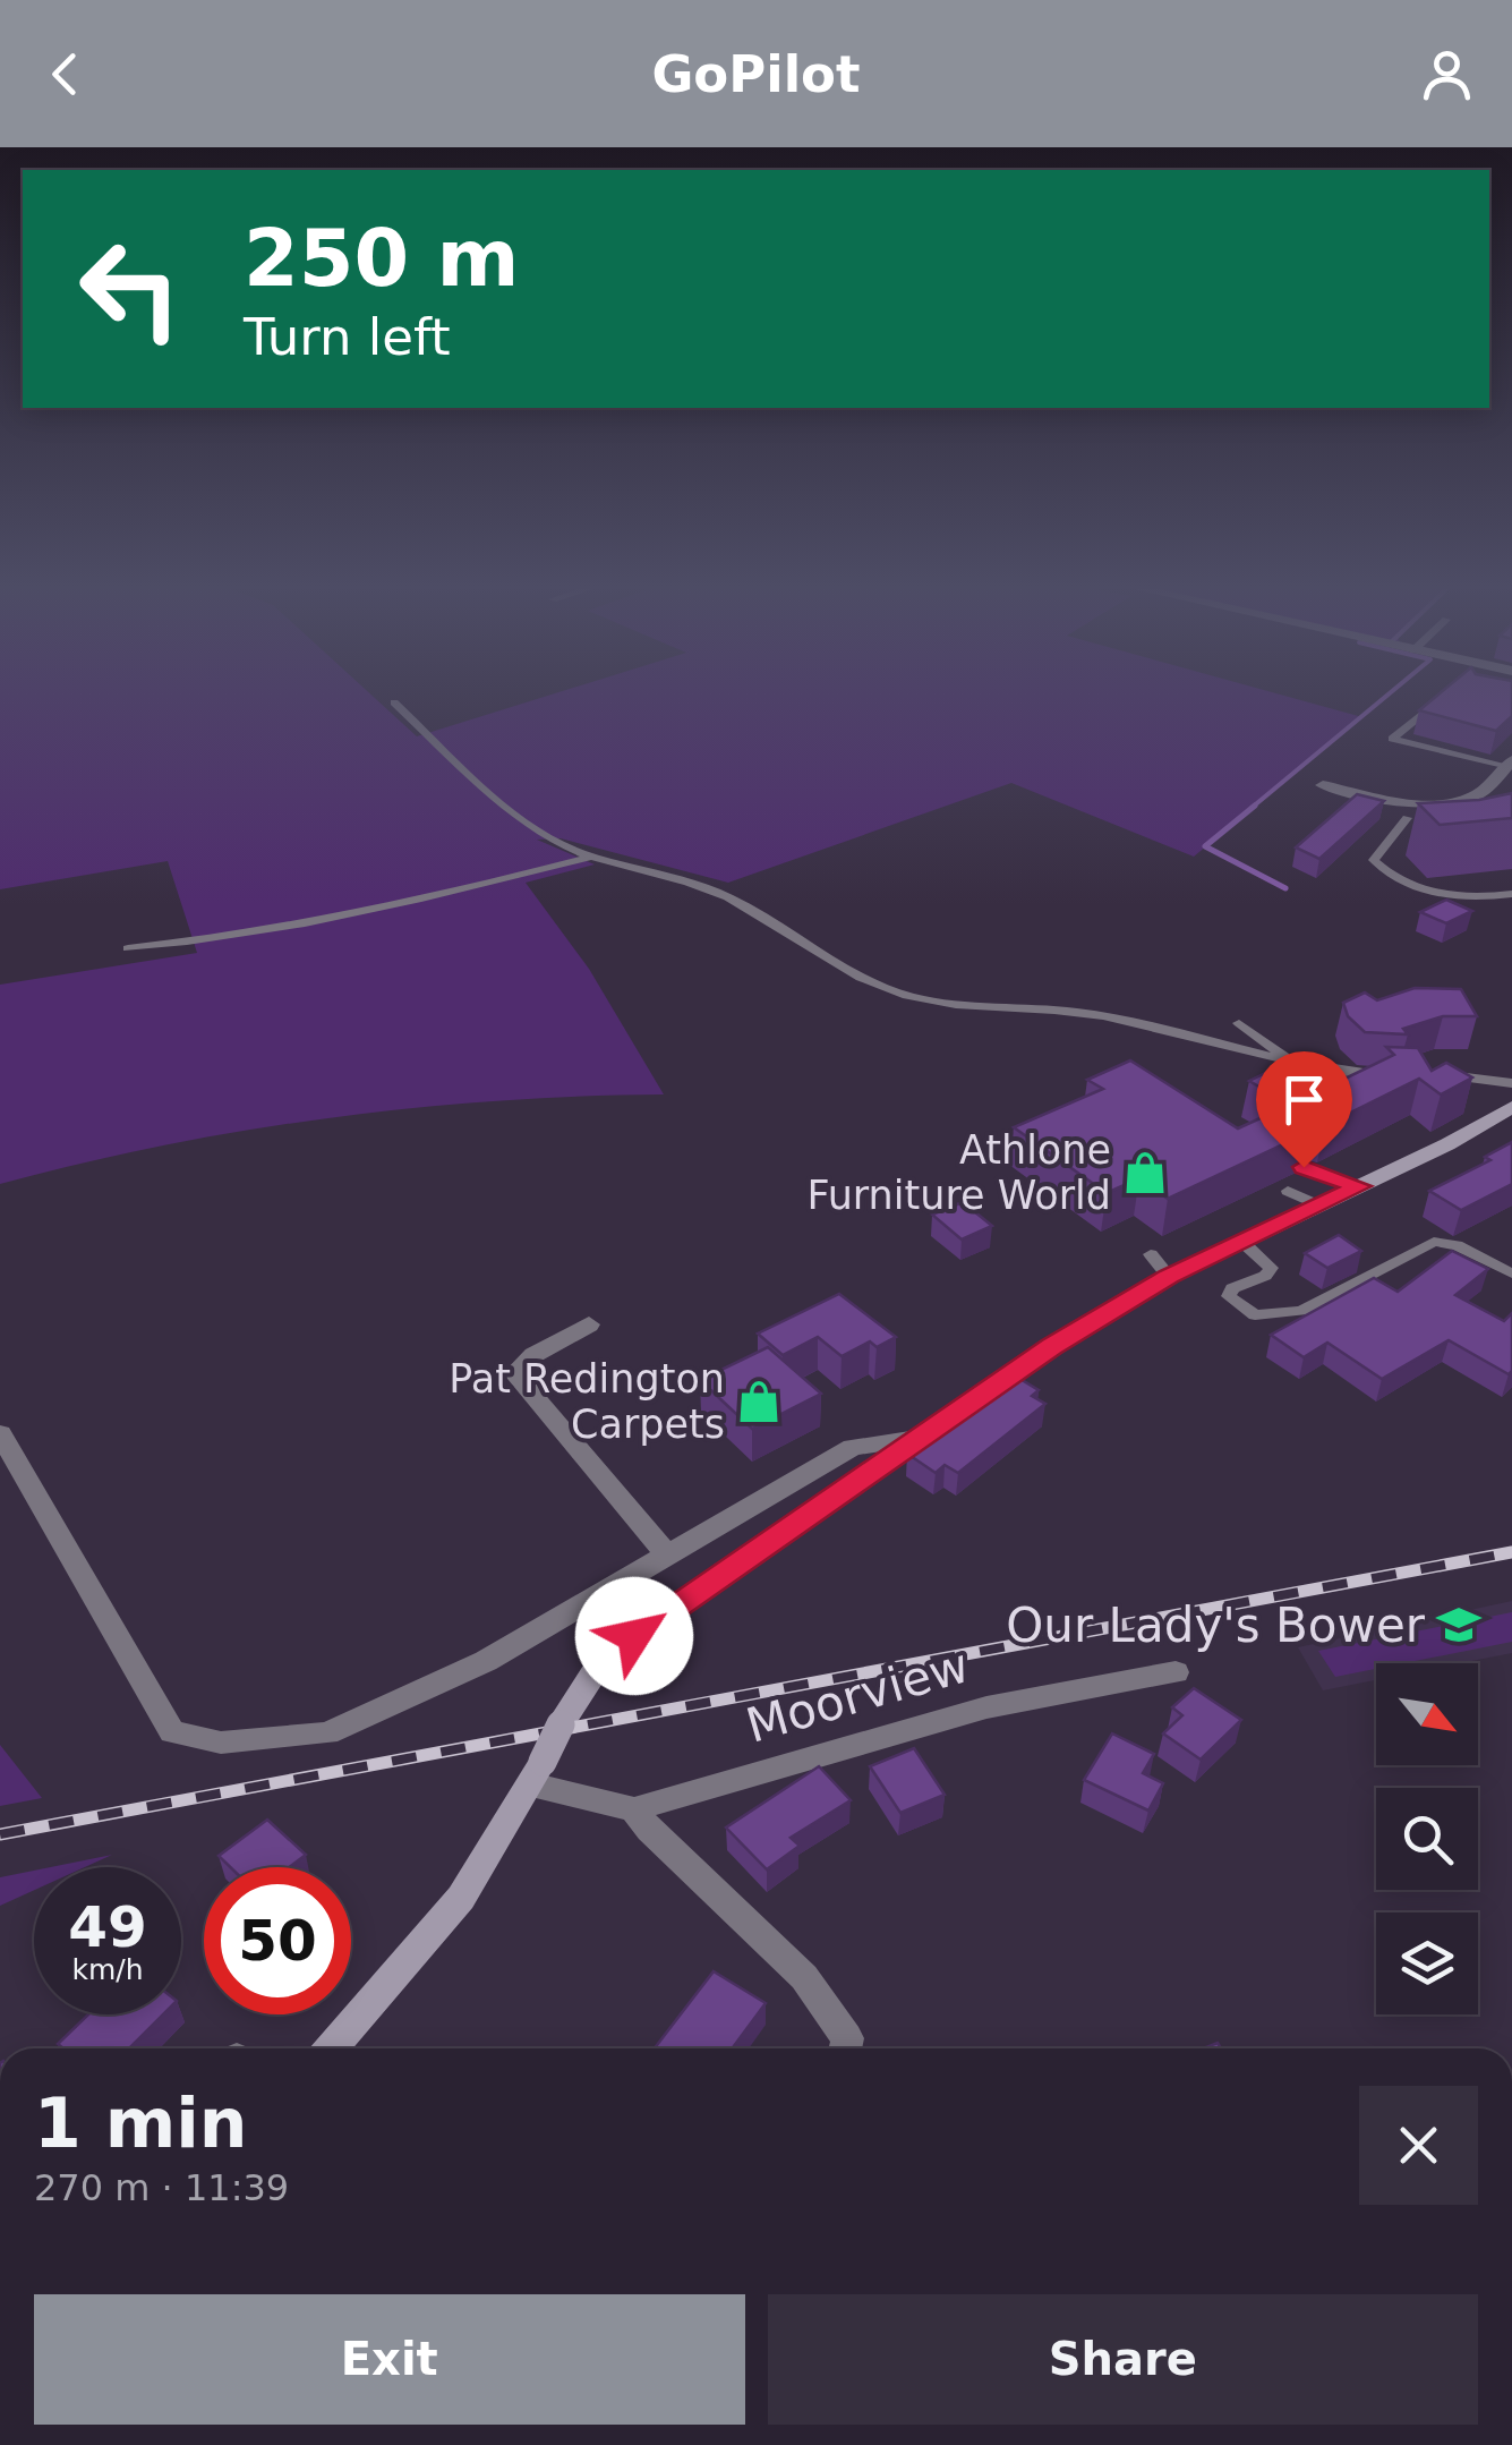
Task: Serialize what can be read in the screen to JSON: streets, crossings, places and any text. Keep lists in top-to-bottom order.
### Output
{
  "streets": {
    "street": ["Moorview"]
  },
  "places": {
    "shop": ["Athlone Furniture World", "Pat Redington Carpets"],
    "school or university": ["Our Lady's Bower"]
  },
  "north": "bottom right",
  "page": {
    "header": "GoPilot",
    "turn": ["250 m", "Turn left"],
    "speed": "49 km/h",
    "limit": "50",
    "heading": ["1 min", "270 m · 11:39"],
    "buttons": ["Exit", "Share"]
  }
}
